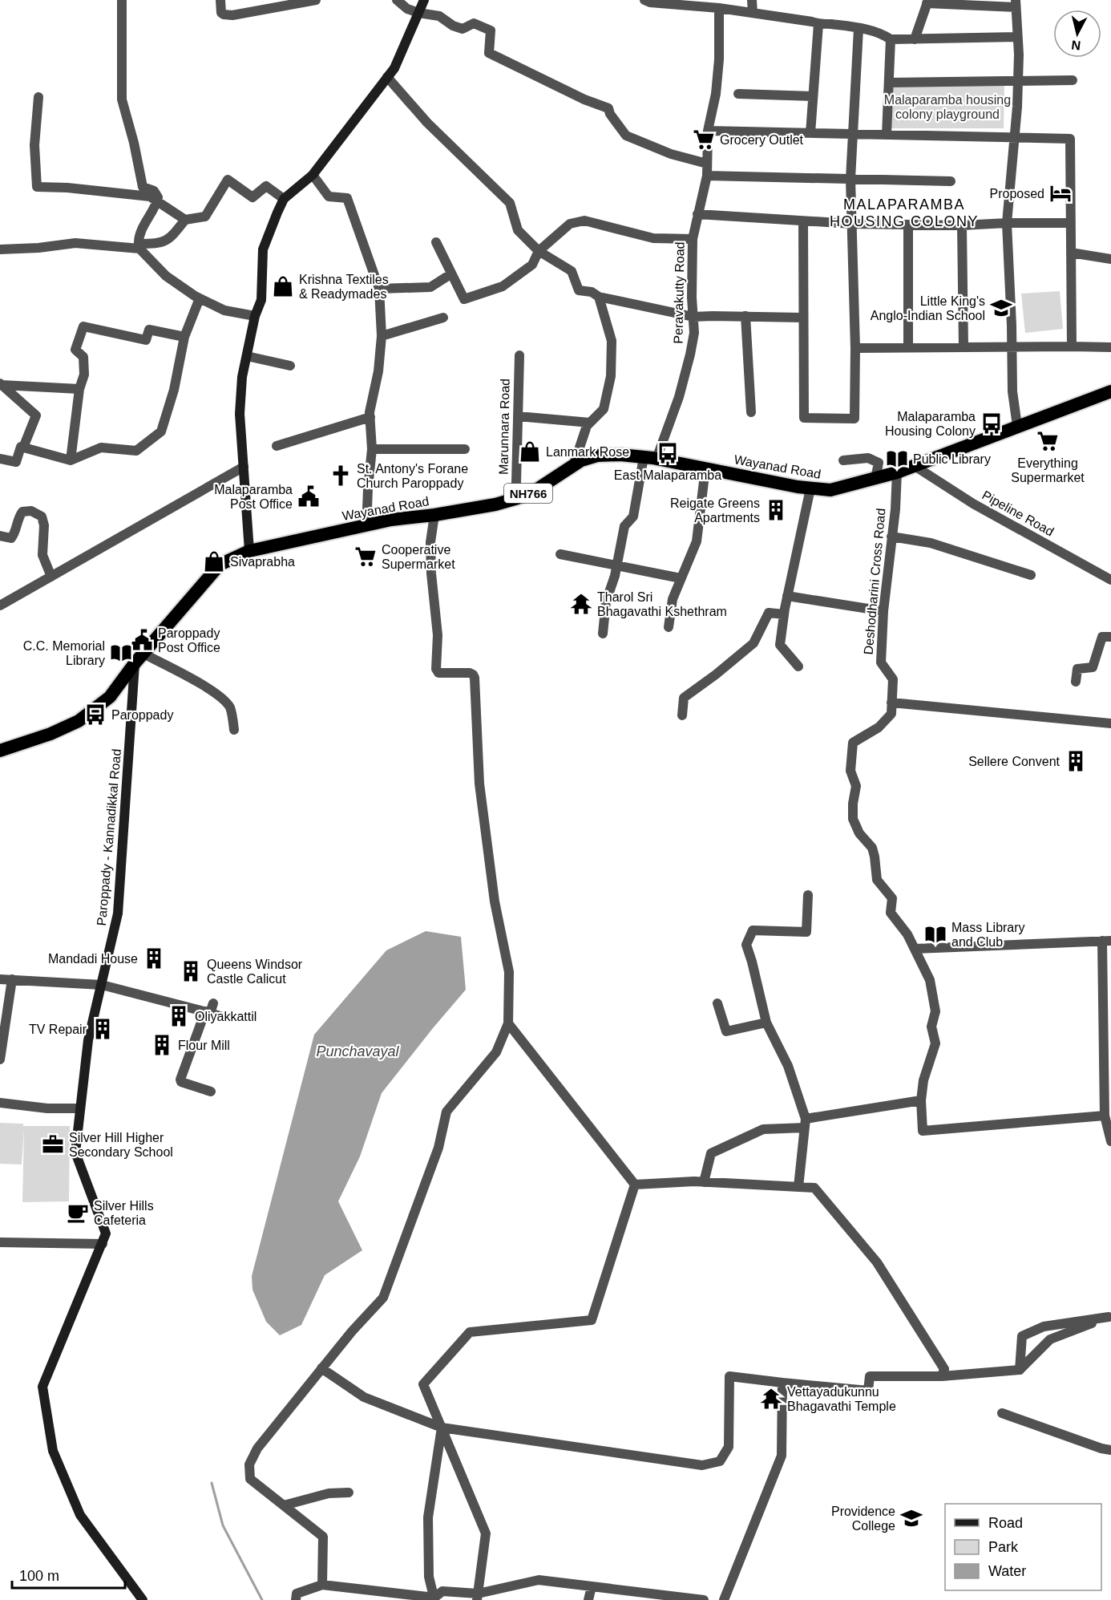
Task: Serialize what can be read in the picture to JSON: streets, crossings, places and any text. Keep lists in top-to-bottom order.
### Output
{
  "streets": {
    "highway": ["Wayanad Road", "NH766"],
    "main road": ["Paroppady - Kannadikkal Road"],
    "street": [
      "Peravakutty Road",
      "Marunnara Road",
      "Pipeline Road",
      "Deshodharini Cross Road"
    ]
  },
  "crossings": [
    ["Peravakutty Road", "Wayanad Road"],
    ["Marunnara Road", "Wayanad Road"],
    ["Wayanad Road", "Pipeline Road"],
    ["Wayanad Road", "Deshodharini Cross Road"],
    ["Wayanad Road", "Paroppady - Kannadikkal Road"]
  ],
  "districts": ["MALAPARAMBA HOUSING COLONY"],
  "water": ["Punchavayal"],
  "parks": ["Malaparamba housing colony playground"],
  "places": {
    "supermarket": ["Grocery Outlet", "Everything Supermarket", "Cooperative Supermarket"],
    "hotel": ["Proposed"],
    "shop": ["Krishna Textiles & Readymades", "Lanmark Rose", "Sivaprabha"],
    "school or university": ["Little King's Anglo-Indian School", "Providence College"],
    "bus stop": ["Malaparamba Housing Colony", "East Malaparamba", "Paroppady"],
    "library": ["Public Library", "C.C. Memorial Library", "Mass Library and Club"],
    "church": ["St. Antony's Forane Church Paroppady"],
    "public building": ["Malaparamba Post Office", "Paroppady Post Office"],
    "building": [
      "Reigate Greens Apartments",
      "Sellere Convent",
      "Mandadi House",
      "Queens Windsor Castle Calicut",
      "Oliyakkattil",
      "TV Repair",
      "Flour Mill"
    ],
    "temple": ["Tharol Sri Bhagavathi Kshethram", "Vettayadukunnu Bhagavathi Temple"],
    "office": ["Silver Hill Higher Secondary School"],
    "cafe": ["Silver Hills Cafeteria"]
  },
  "legend": ["Road", "Park", "Water"],
  "scale_bar": "100 m",
  "north": "bottom"
}
